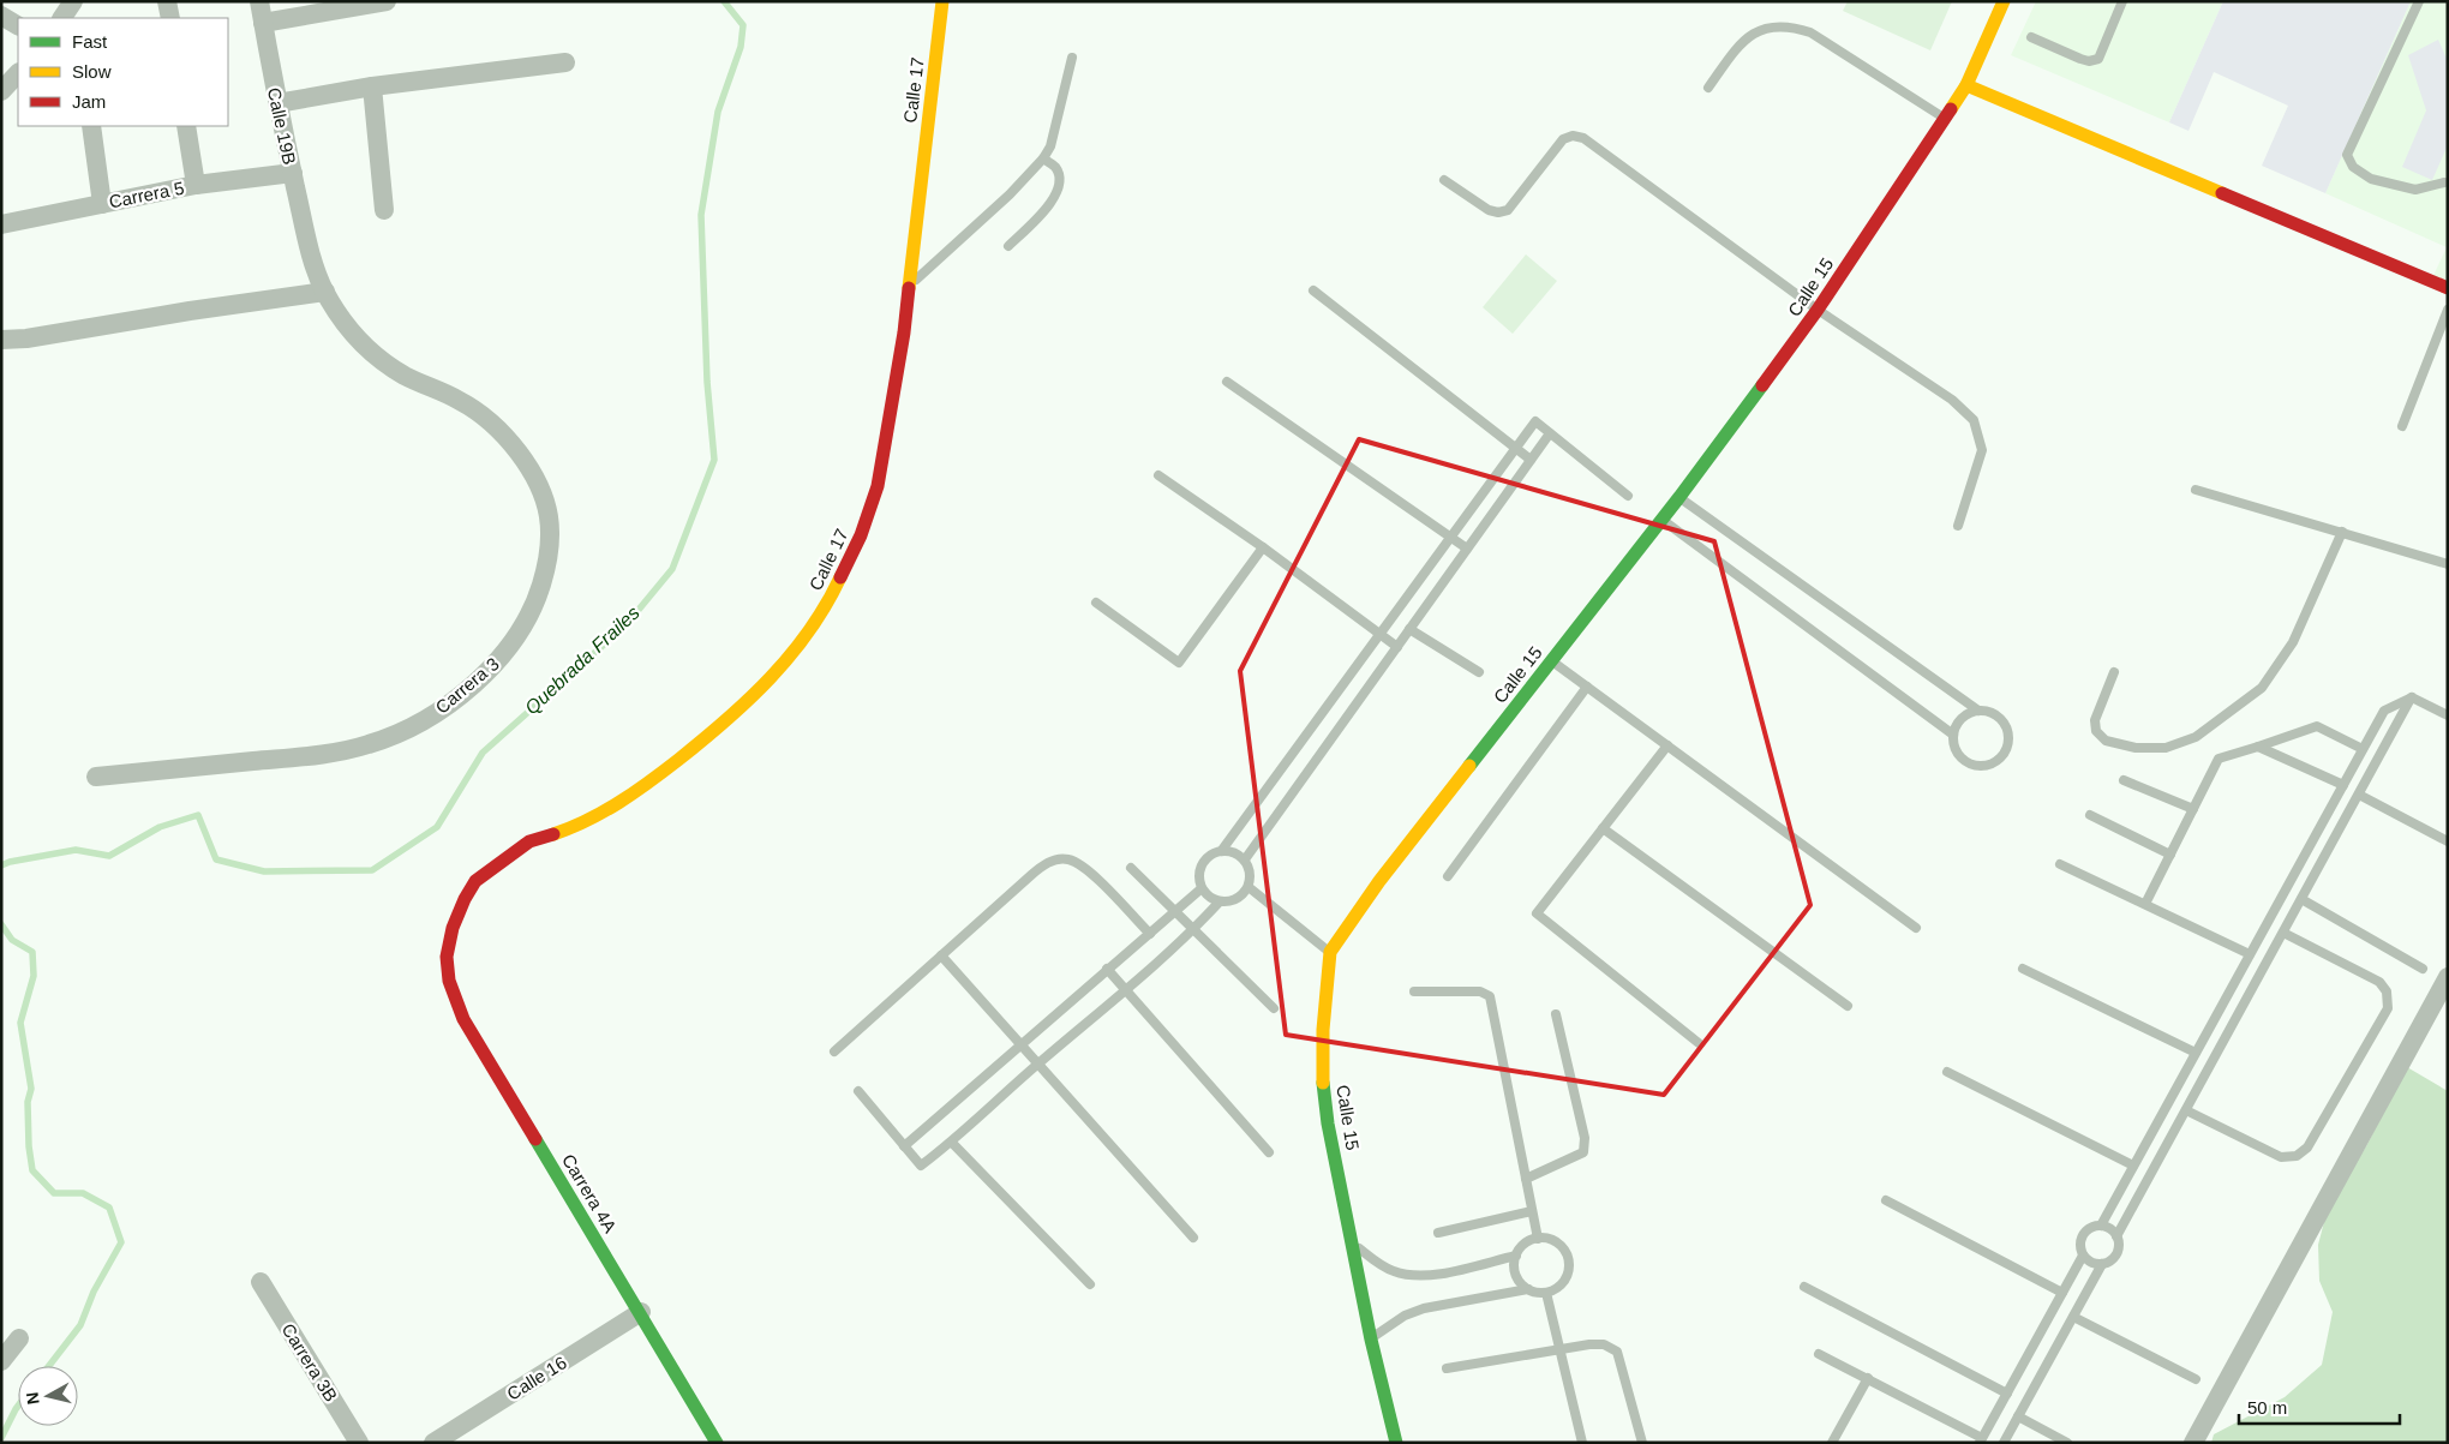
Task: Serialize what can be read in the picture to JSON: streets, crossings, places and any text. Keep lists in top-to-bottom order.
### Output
{
  "streets": {
    "street": [
      "Calle 17",
      "Calle 19B",
      "Carrera 5",
      "Calle 15",
      "Carrera 3",
      "Carrera 4A",
      "Carrera 3B",
      "Calle 16"
    ]
  },
  "crossings": [
    ["Calle 17", "Carrera 4A"],
    ["Calle 19B", "Carrera 5"],
    ["Calle 19B", "Carrera 3"],
    ["Carrera 4A", "Calle 16"]
  ],
  "water": ["Quebrada Frailes"],
  "legend": ["Fast", "Slow", "Jam"],
  "scale_bar": "50 m",
  "north": "left"
}
